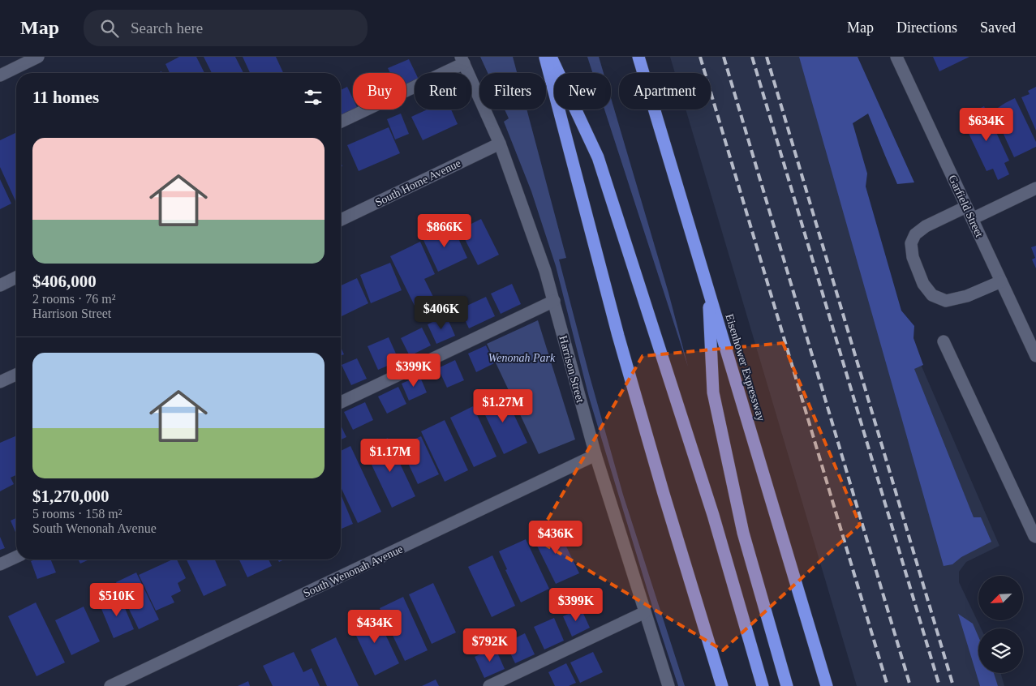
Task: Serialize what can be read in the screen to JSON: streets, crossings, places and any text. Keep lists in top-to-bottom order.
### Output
{
  "streets": {
    "highway": ["Eisenhower Expressway"],
    "street": [
      "South Home Avenue",
      "Garfield Street",
      "Harrison Street",
      "South Wenonah Avenue"
    ]
  },
  "crossings": [
    ["South Home Avenue", "Harrison Street"],
    ["Harrison Street", "South Wenonah Avenue"]
  ],
  "parks": ["Wenonah Park"],
  "north": "bottom left",
  "page": {
    "header": "Map",
    "search": "Search here",
    "nav": ["Map", "Directions", "Saved"],
    "chip": [
      "Buy",
      "Rent",
      "Filters",
      "New",
      "Apartment"
    ],
    "heading": "11 homes",
    "price": [
      "$634K",
      "$866K",
      "$406K",
      "$399K",
      "$1.27M",
      "$1.17M",
      "$436K",
      "$510K",
      "$399K",
      "$434K",
      "$792K"
    ],
    "list": [
      {
        "name": "$406,000",
        "note": "2 rooms · 76 m² · Harrison Street"
      },
      {
        "name": "$1,270,000",
        "note": "5 rooms · 158 m² · South Wenonah Avenue"
      }
    ]
  }
}
